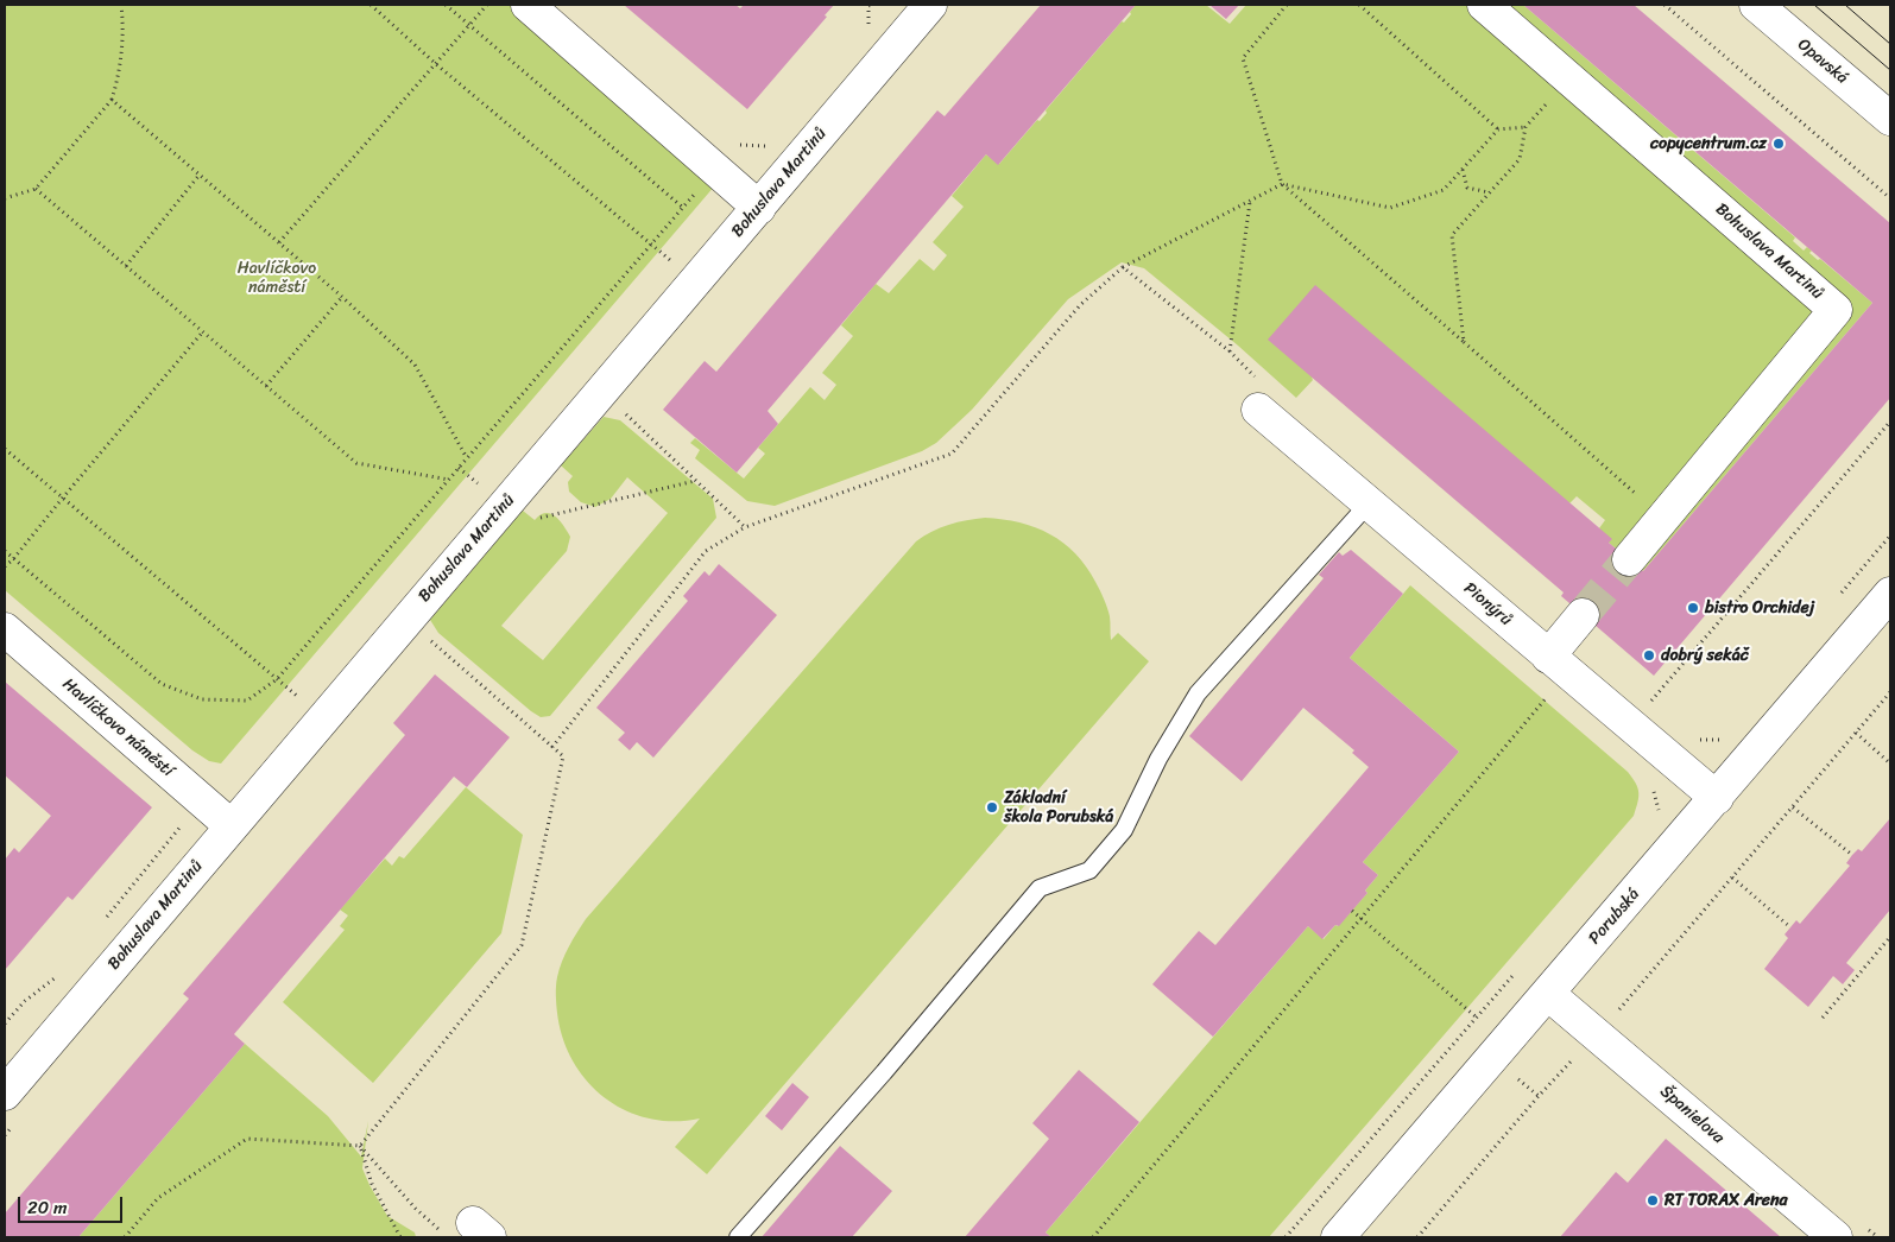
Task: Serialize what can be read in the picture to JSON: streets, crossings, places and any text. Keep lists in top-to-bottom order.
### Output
{
  "streets": {
    "street": [
      "Opavská",
      "Bohuslava Martinů",
      "Pionýrů",
      "Havlíčkovo náměstí",
      "Porubská",
      "Španielova"
    ]
  },
  "crossings": [
    ["Bohuslava Martinů", "Havlíčkovo náměstí"],
    ["Pionýrů", "Porubská"],
    ["Porubská", "Španielova"]
  ],
  "parks": ["Havlíčkovo náměstí"],
  "places": [
    "copycentrum.cz",
    "bistro Orchidej",
    "dobrý sekáč",
    "Základní škola Porubská",
    "RT TORAX Arena"
  ],
  "scale_bar": "20 m"
}
